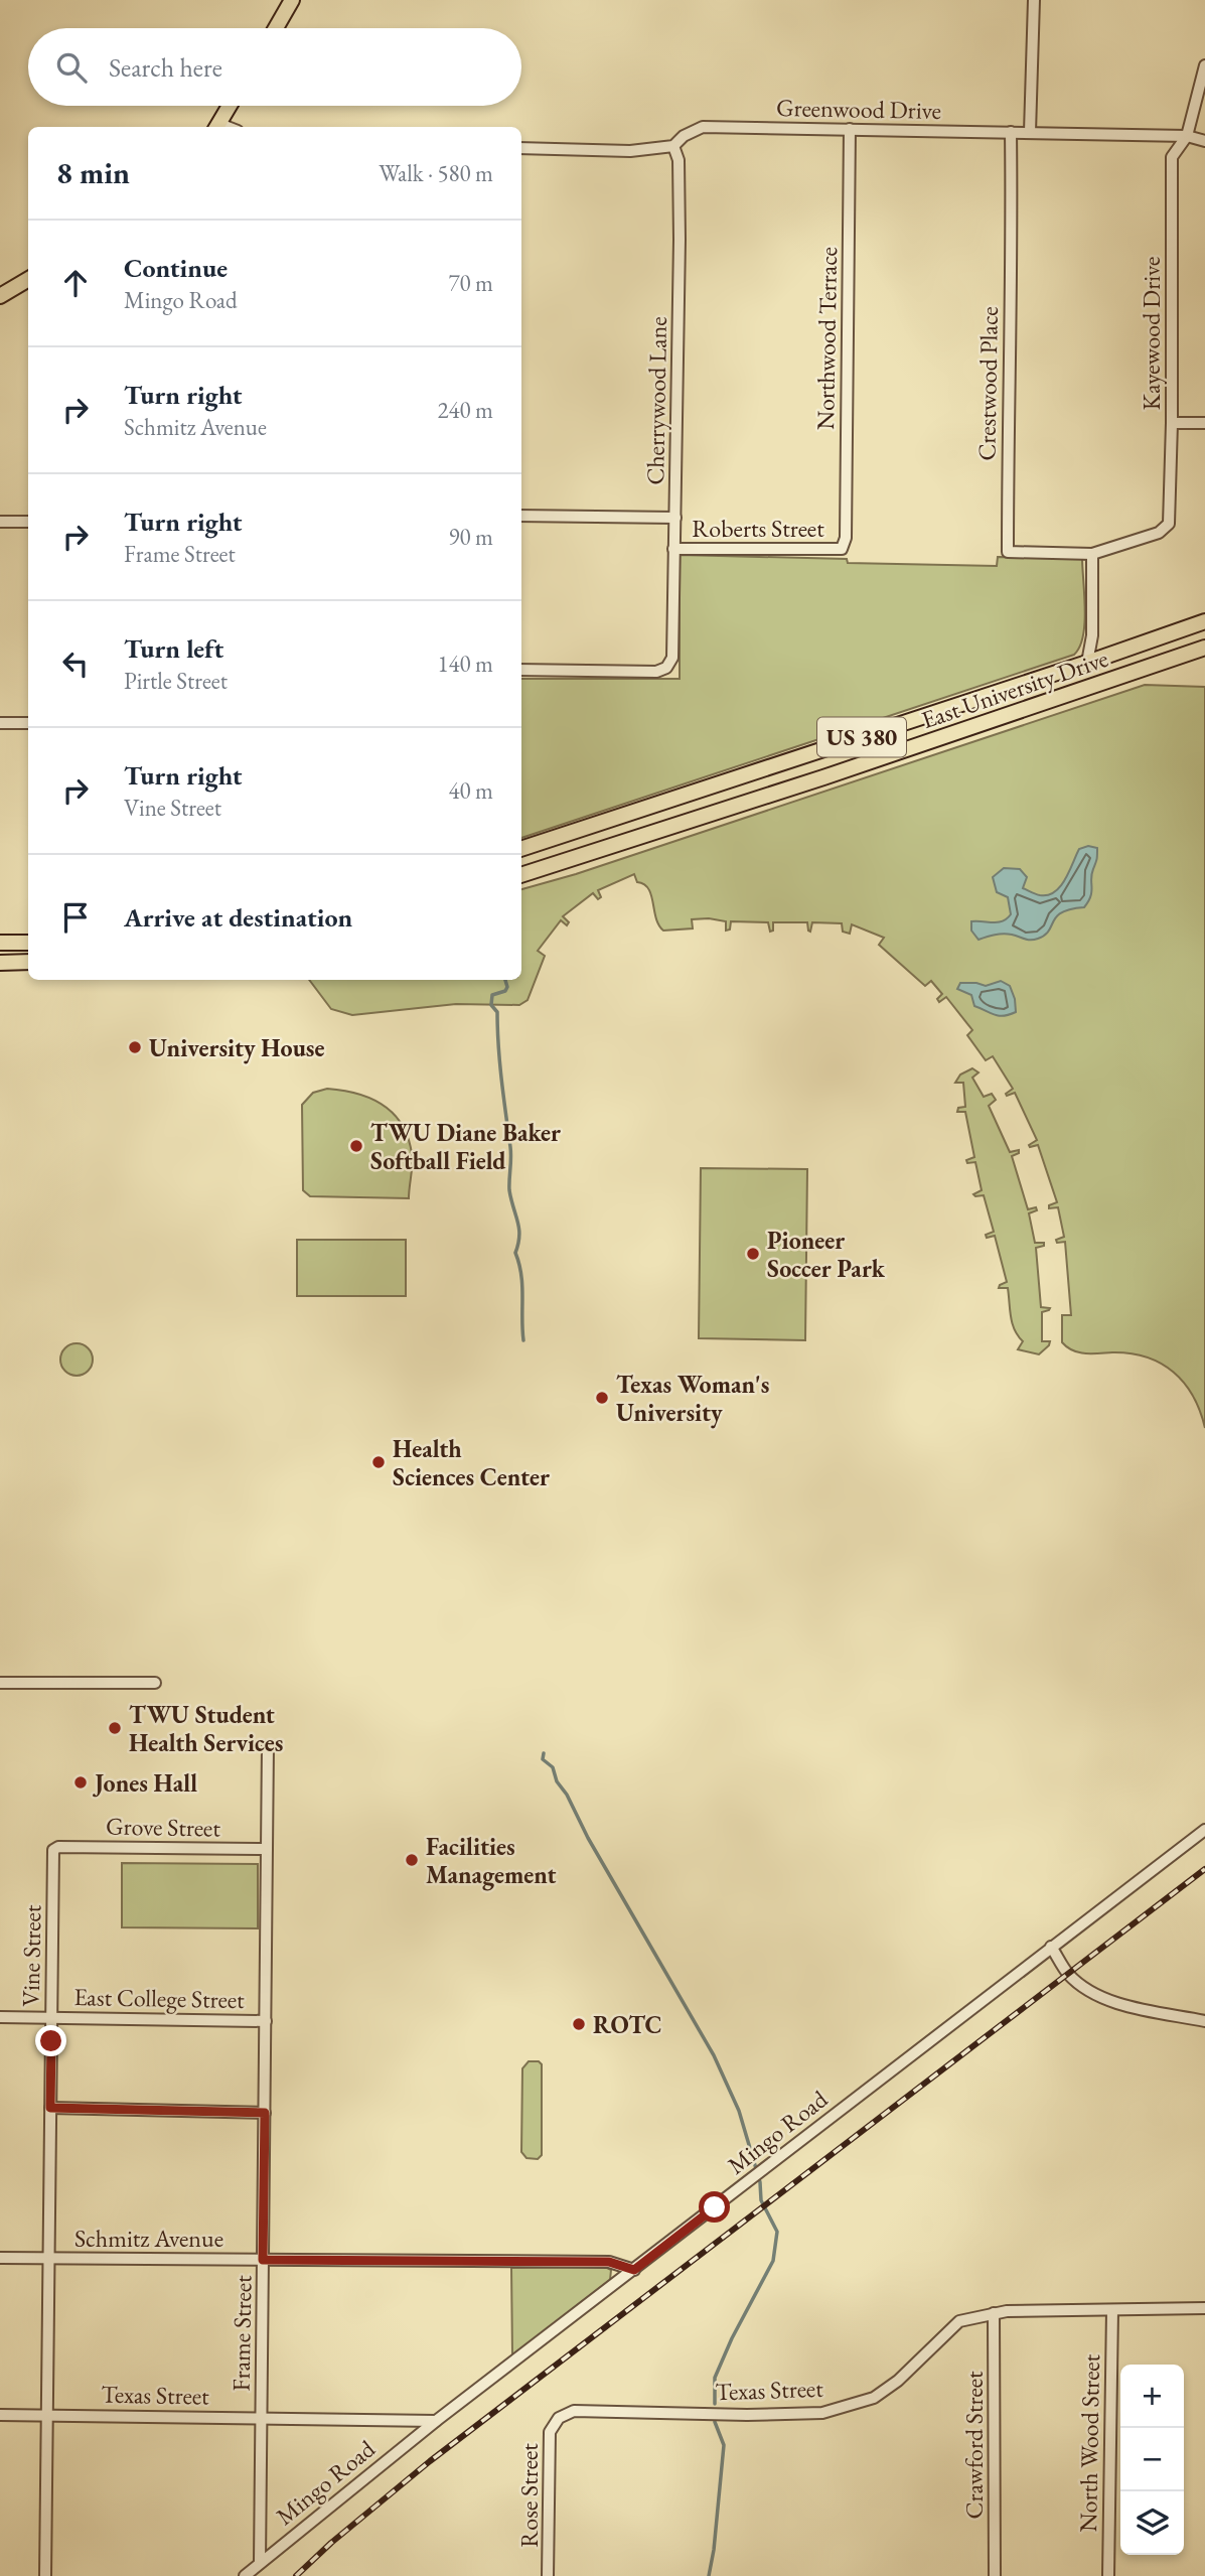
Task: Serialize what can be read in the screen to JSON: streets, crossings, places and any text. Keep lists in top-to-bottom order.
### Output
{
  "streets": {
    "main road": ["East University Drive", "US 380"],
    "street": [
      "Greenwood Drive",
      "Kayewood Drive",
      "Northwood Terrace",
      "Crestwood Place",
      "Cherrywood Lane",
      "Roberts Street",
      "Grove Street",
      "Vine Street",
      "East College Street",
      "Mingo Road",
      "Schmitz Avenue",
      "Frame Street",
      "Texas Street",
      "North Wood Street",
      "Crawford Street",
      "Rose Street"
    ]
  },
  "crossings": [
    ["Greenwood Drive", "Kayewood Drive"],
    ["Greenwood Drive", "Northwood Terrace"],
    ["Greenwood Drive", "Crestwood Place"],
    ["Greenwood Drive", "Cherrywood Lane"],
    ["Kayewood Drive", "Crestwood Place"],
    ["Northwood Terrace", "Roberts Street"],
    ["Cherrywood Lane", "Roberts Street"],
    ["Grove Street", "Vine Street"],
    ["Grove Street", "Frame Street"],
    ["Vine Street", "East College Street"],
    ["Vine Street", "Schmitz Avenue"],
    ["Vine Street", "Texas Street"],
    ["East College Street", "Frame Street"],
    ["Mingo Road", "Schmitz Avenue"],
    ["Mingo Road", "Frame Street"],
    ["Mingo Road", "Texas Street"],
    ["Schmitz Avenue", "Frame Street"],
    ["Frame Street", "Texas Street"],
    ["Texas Street", "North Wood Street"],
    ["Texas Street", "Crawford Street"],
    ["Texas Street", "Rose Street"]
  ],
  "places": [
    "University House",
    "TWU Diane Baker Softball Field",
    "Pioneer Soccer Park",
    "Texas Woman's University",
    "Health Sciences Center",
    "TWU Student Health Services",
    "Jones Hall",
    "Facilities Management",
    "ROTC"
  ],
  "page": {
    "search": "Search here",
    "heading": ["8 min", "Walk · 580 m"],
    "list": [
      ["Continue", "Mingo Road", "70 m"],
      ["Turn right", "Schmitz Avenue", "240 m"],
      ["Turn right", "Frame Street", "90 m"],
      ["Turn left", "Pirtle Street", "140 m"],
      ["Turn right", "Vine Street", "40 m"],
      "Arrive at destination"
    ],
    "map_buttons": ["+", "−"]
  }
}
